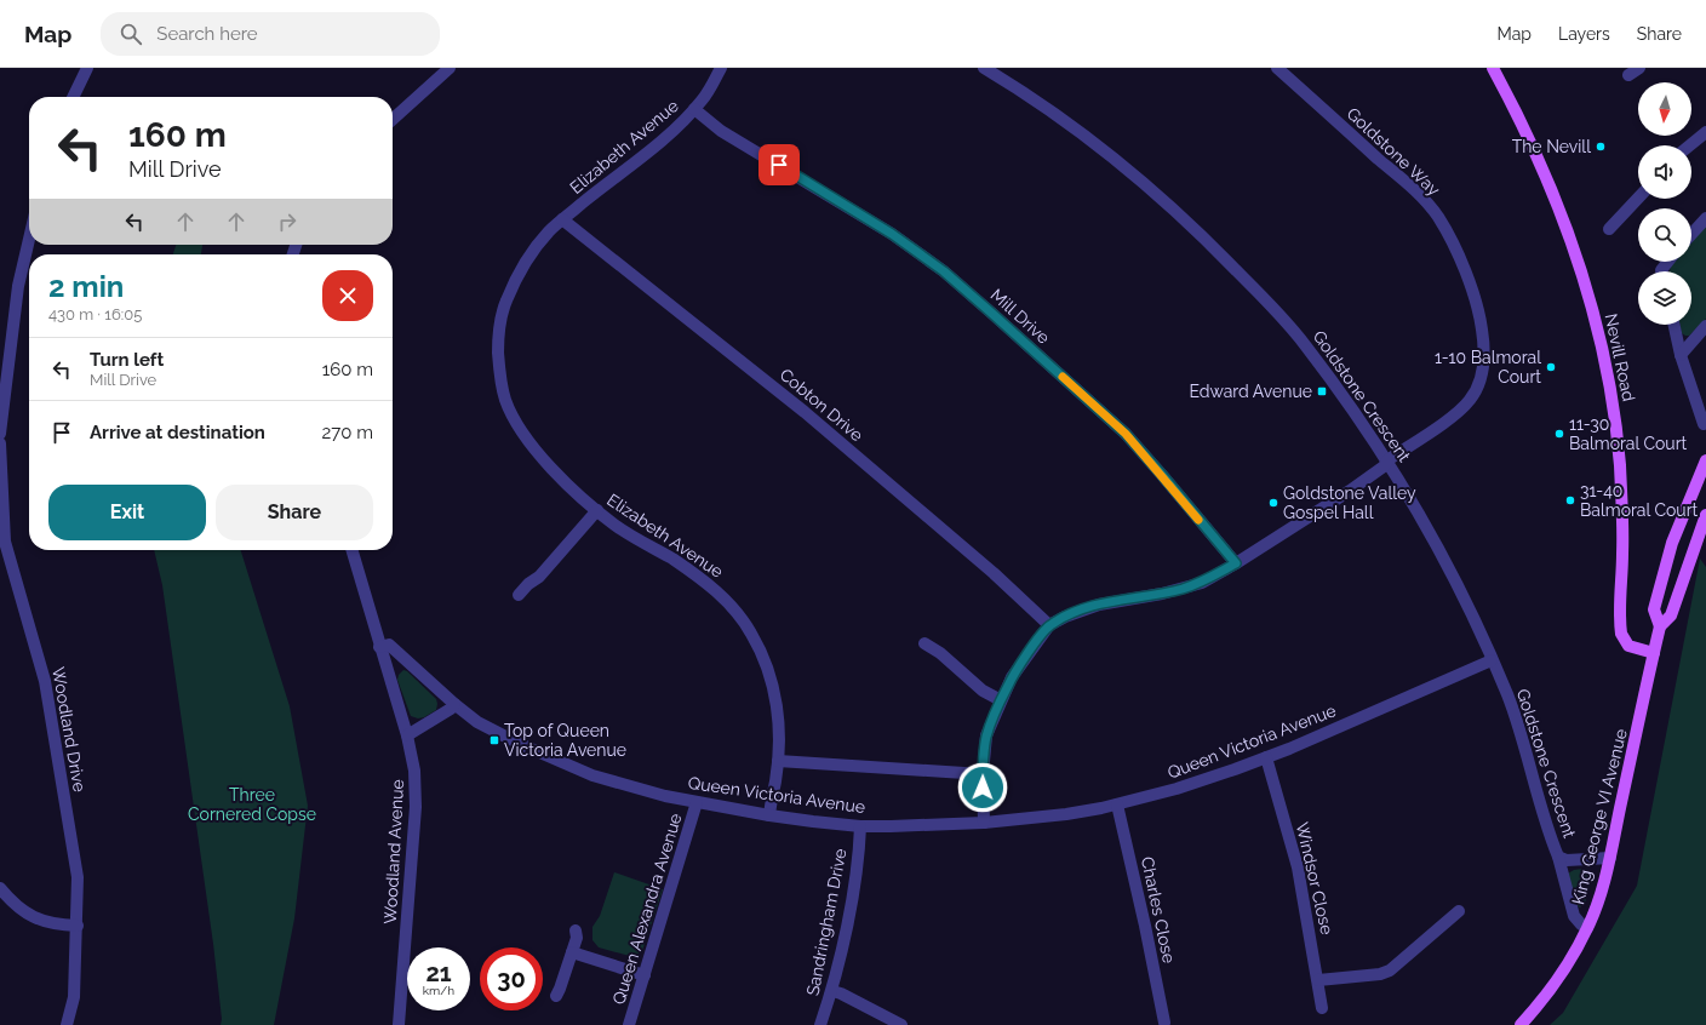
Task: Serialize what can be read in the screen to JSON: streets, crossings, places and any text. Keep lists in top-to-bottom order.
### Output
{
  "streets": {
    "main road": ["Nevill Road", "King George VI Avenue"],
    "street": [
      "Elizabeth Avenue",
      "Goldstone Way",
      "Mill Drive",
      "Goldstone Crescent",
      "Cobton Drive",
      "Woodland Drive",
      "Queen Victoria Avenue",
      "Woodland Avenue",
      "Windsor Close",
      "Queen Alexandra Avenue",
      "Charles Close",
      "Sandringham Drive"
    ]
  },
  "crossings": [
    ["Elizabeth Avenue", "Mill Drive"],
    ["Elizabeth Avenue", "Cobton Drive"],
    ["Elizabeth Avenue", "Queen Victoria Avenue"],
    ["Goldstone Way", "Goldstone Crescent"],
    ["Nevill Road", "King George VI Avenue"],
    ["Goldstone Crescent", "Queen Victoria Avenue"],
    ["Goldstone Crescent", "King George VI Avenue"],
    ["Queen Victoria Avenue", "Woodland Avenue"],
    ["Queen Victoria Avenue", "Windsor Close"],
    ["Queen Victoria Avenue", "Queen Alexandra Avenue"],
    ["Queen Victoria Avenue", "Charles Close"],
    ["Queen Victoria Avenue", "Sandringham Drive"]
  ],
  "parks": ["Three Cornered Copse"],
  "places": {
    "other": [
      "The Nevill",
      "1-10 Balmoral Court",
      "11-30 Balmoral Court",
      "31-40 Balmoral Court",
      "Goldstone Valley Gospel Hall"
    ],
    "transit": ["Edward Avenue", "Top of Queen Victoria Avenue"]
  },
  "north": "bottom",
  "page": {
    "header": "Map",
    "search": "Search here",
    "nav": ["Map", "Layers", "Share"],
    "turn": ["160 m", "Mill Drive"],
    "heading": ["2 min", "430 m · 16:05"],
    "list": [
      {
        "name": "Turn left",
        "note": "Mill Drive",
        "value": "160 m"
      },
      {
        "name": "Arrive at destination",
        "value": "270 m"
      }
    ],
    "buttons": ["Exit", "Share"],
    "speed": "21 km/h",
    "limit": "30"
  }
}
